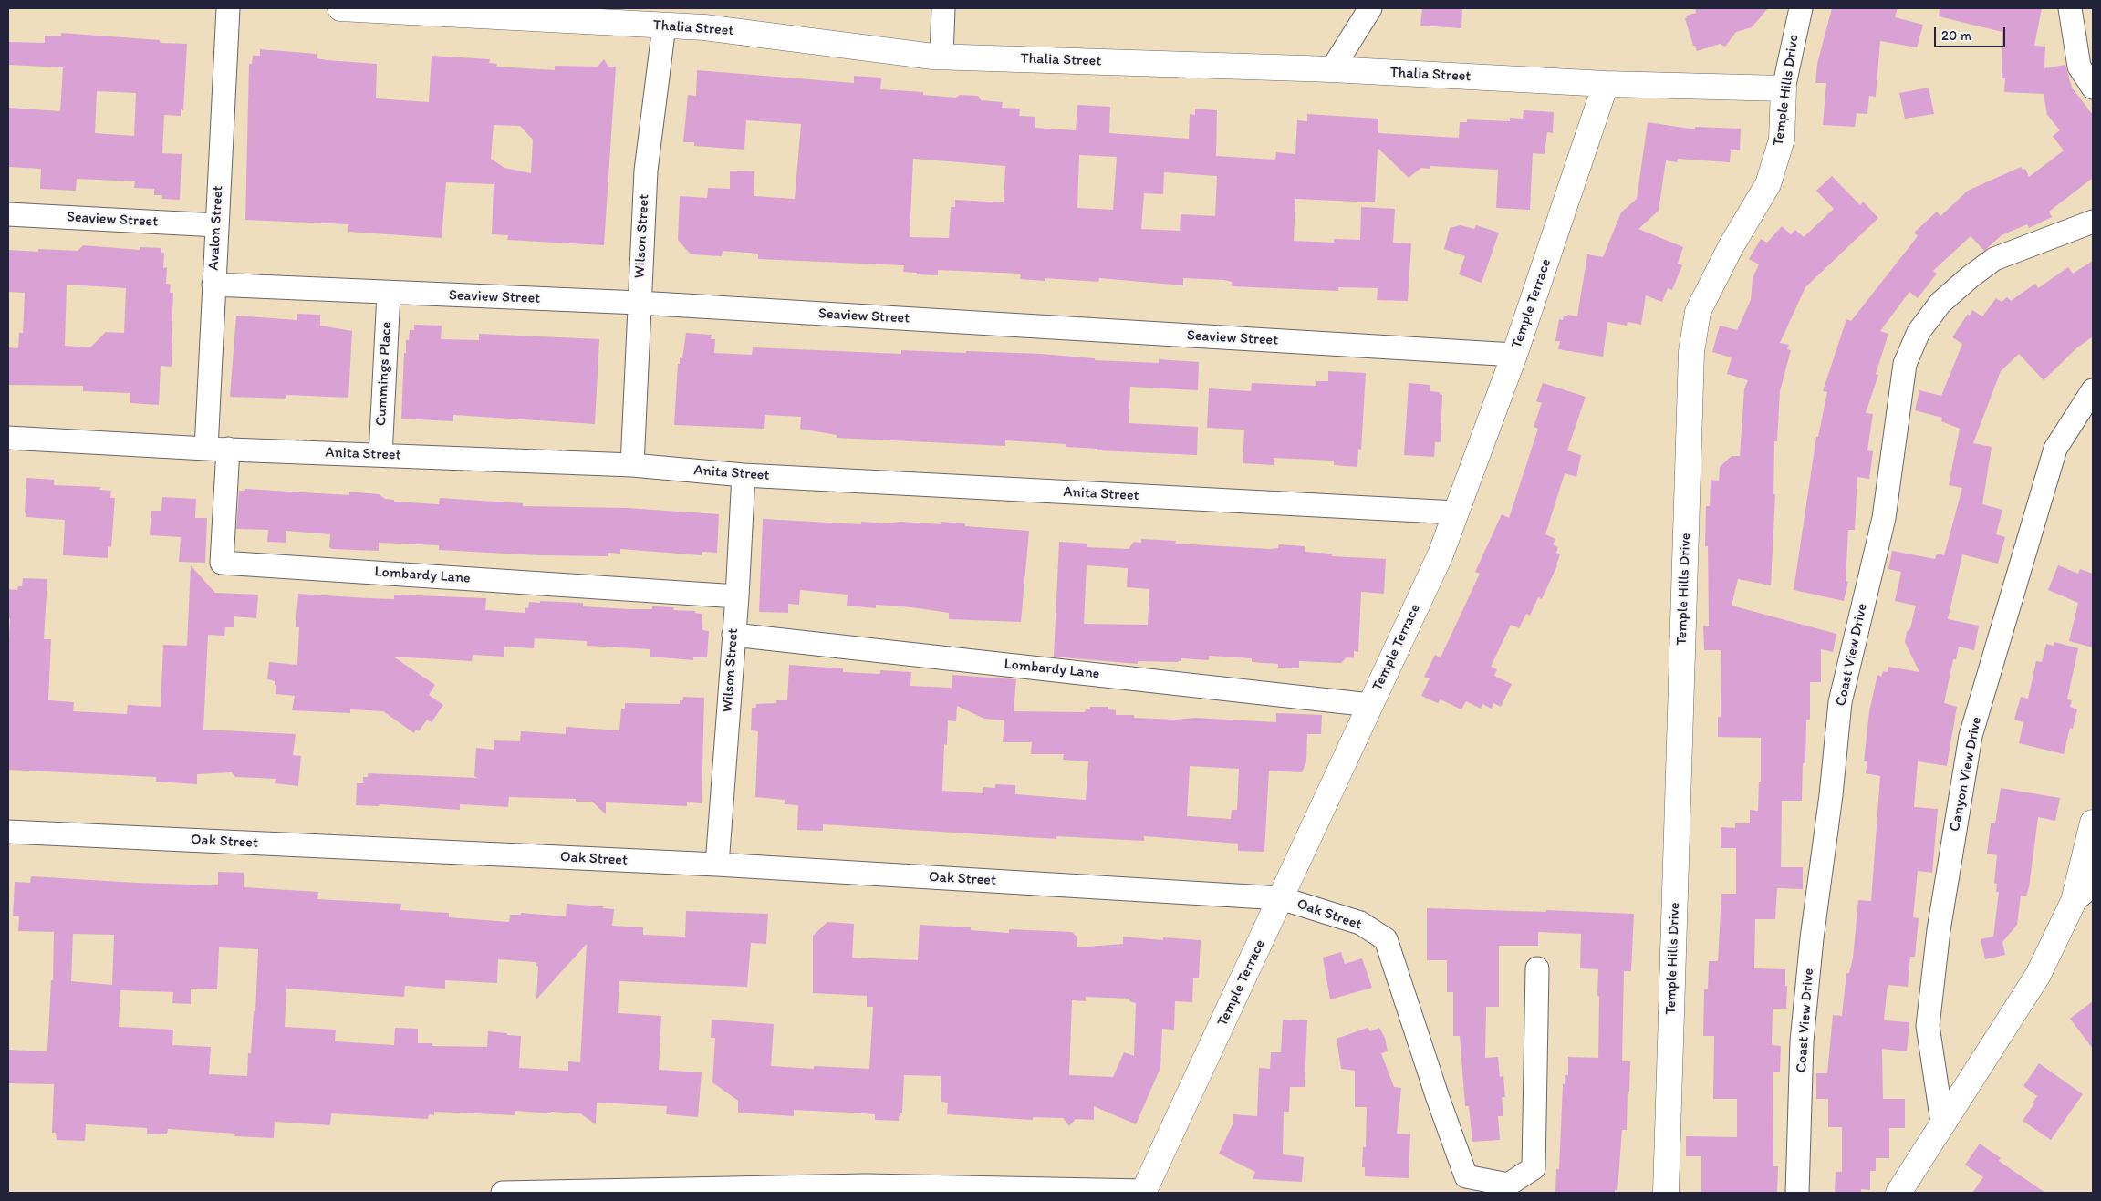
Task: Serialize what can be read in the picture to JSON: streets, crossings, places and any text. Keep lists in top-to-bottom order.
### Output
{
  "streets": {
    "street": [
      "Thalia Street",
      "Temple Hills Drive",
      "Seaview Street",
      "Avalon Street",
      "Wilson Street",
      "Temple Terrace",
      "Cummings Place",
      "Anita Street",
      "Lombardy Lane",
      "Coast View Drive",
      "Canyon View Drive",
      "Oak Street"
    ]
  },
  "crossings": [
    ["Thalia Street", "Temple Hills Drive"],
    ["Thalia Street", "Wilson Street"],
    ["Thalia Street", "Temple Terrace"],
    ["Seaview Street", "Avalon Street"],
    ["Seaview Street", "Wilson Street"],
    ["Seaview Street", "Temple Terrace"],
    ["Seaview Street", "Cummings Place"],
    ["Avalon Street", "Anita Street"],
    ["Avalon Street", "Lombardy Lane"],
    ["Wilson Street", "Anita Street"],
    ["Wilson Street", "Lombardy Lane"],
    ["Wilson Street", "Oak Street"],
    ["Temple Terrace", "Anita Street"],
    ["Temple Terrace", "Lombardy Lane"],
    ["Temple Terrace", "Oak Street"],
    ["Cummings Place", "Anita Street"],
    ["Anita Street", "Lombardy Lane"]
  ],
  "scale_bar": "20 m"
}
